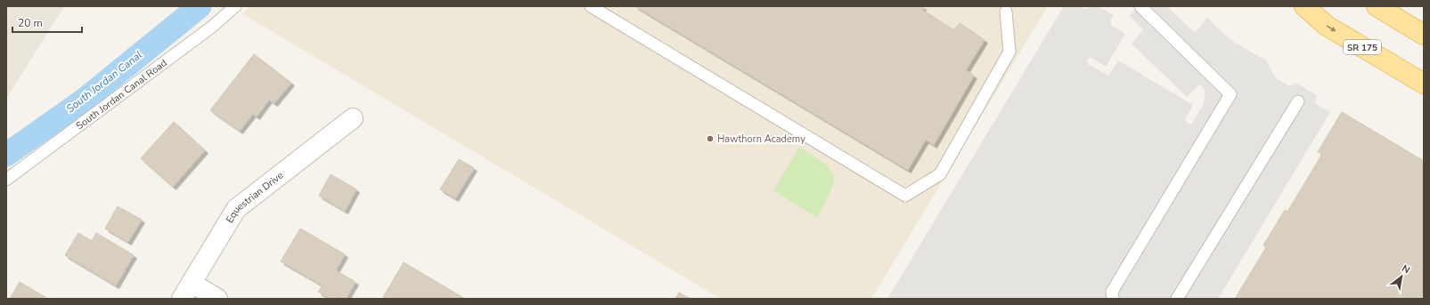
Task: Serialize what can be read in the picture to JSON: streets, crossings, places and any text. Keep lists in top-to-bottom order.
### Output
{
  "streets": {
    "main road": ["SR 175"],
    "street": ["Equestrian Drive"],
    "lane": ["South Jordan Canal Road"]
  },
  "water": ["South Jordan Canal"],
  "places": ["Hawthorn Academy"],
  "scale_bar": "20 m",
  "north": "top right"
}
